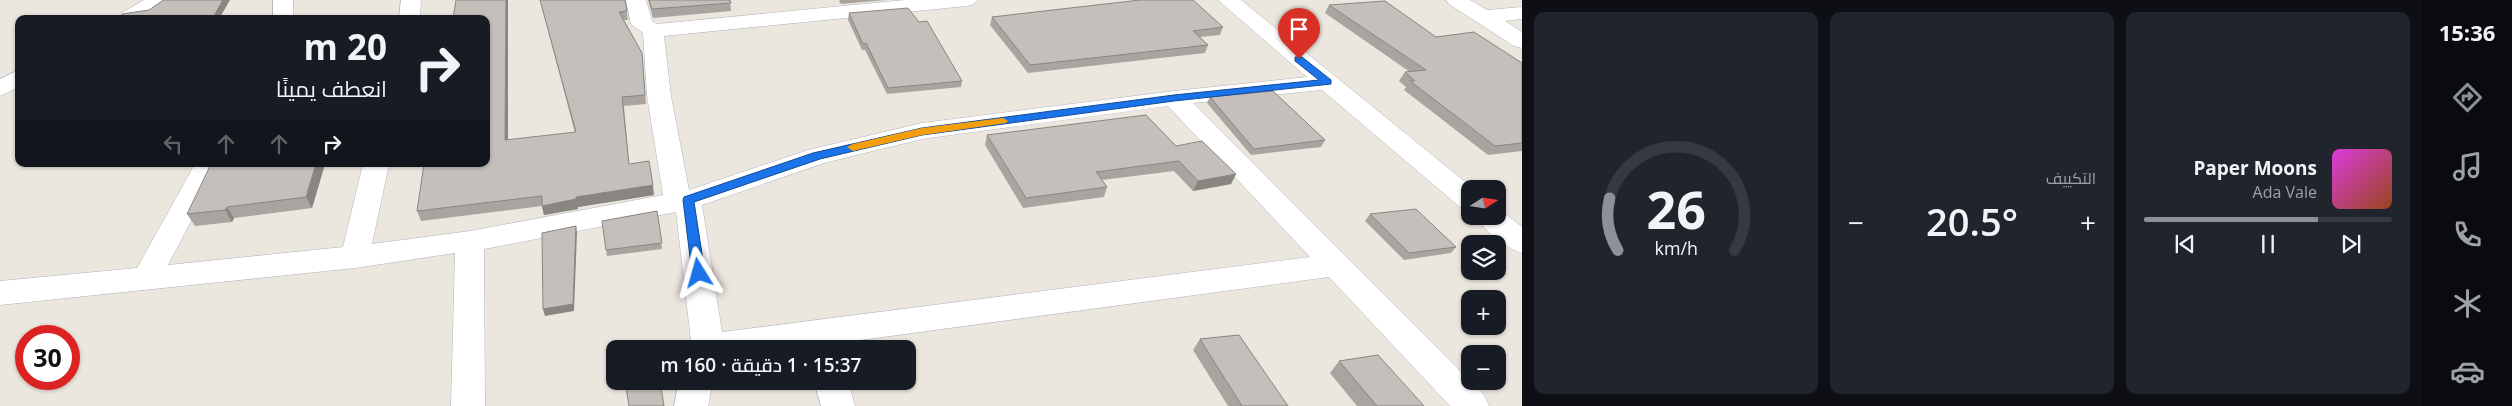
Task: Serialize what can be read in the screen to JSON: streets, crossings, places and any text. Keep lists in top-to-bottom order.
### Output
{
  "north": "right",
  "page": {
    "tabs": "15:36",
    "tile": "التكييف",
    "turn": ["20 m", "انعطف يمينًا"],
    "song": ["Paper Moons", "Ada Vale"],
    "map_buttons": ["+", "−"],
    "heat": ["−", "20.5°", "+"],
    "limit": "30",
    "trip": "15:37 · 1 دقيقة · 160 m",
    "gauge": ["26", "km/h"]
  }
}
